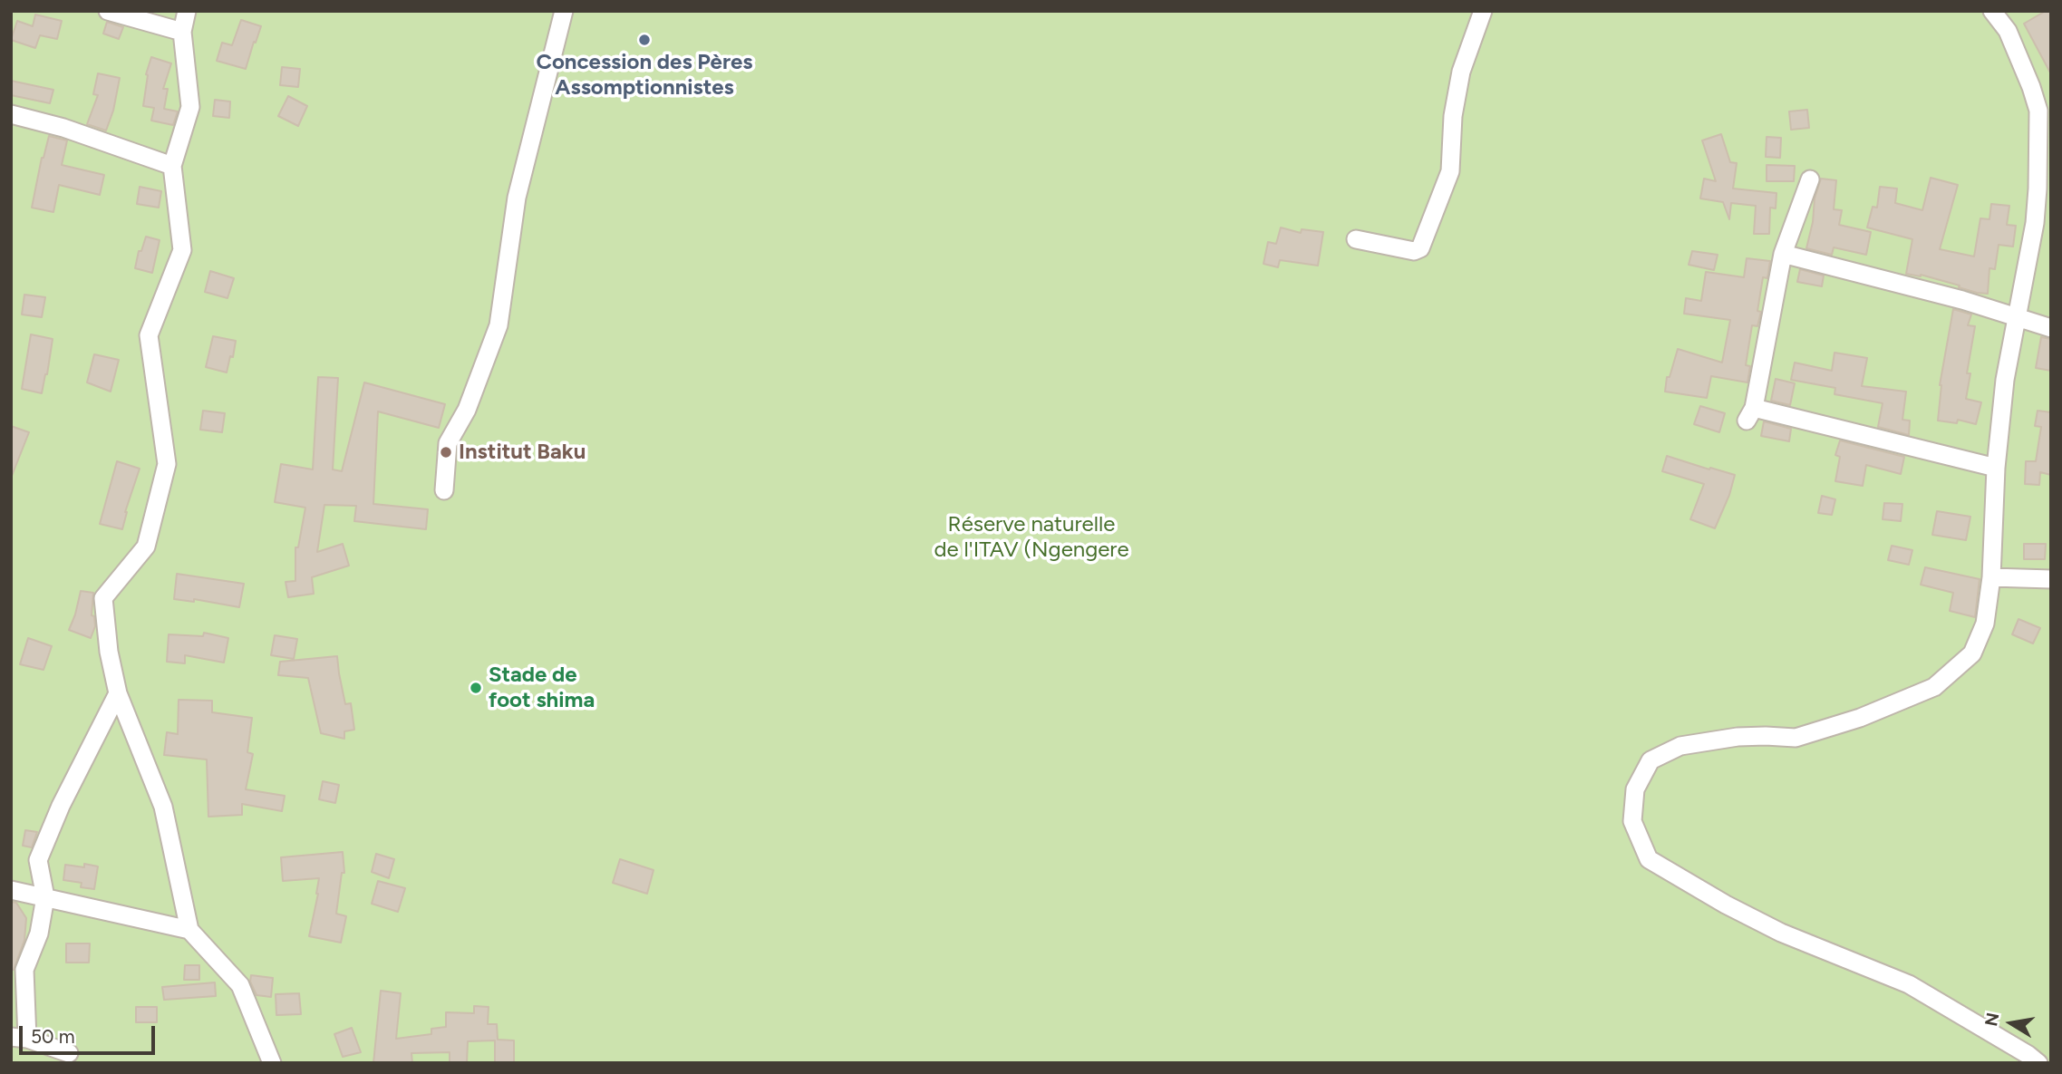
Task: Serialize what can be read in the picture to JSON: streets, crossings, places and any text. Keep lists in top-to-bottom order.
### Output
{
  "parks": ["Réserve naturelle de l'ITAV (Ngengere"],
  "places": ["Concession des Pères Assomptionnistes", "Institut Baku", "Stade de foot shima"],
  "scale_bar": "50 m",
  "north": "left"
}
